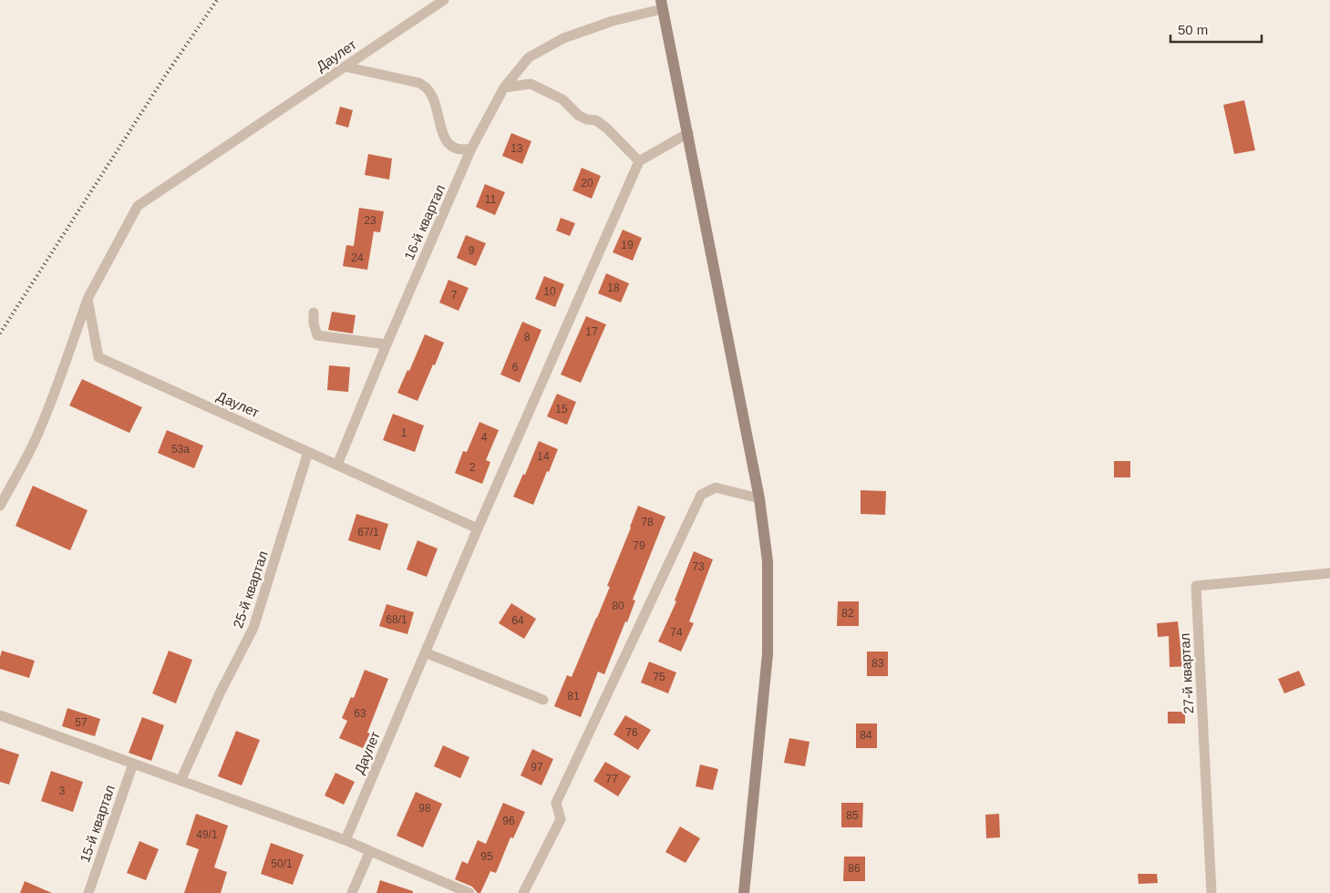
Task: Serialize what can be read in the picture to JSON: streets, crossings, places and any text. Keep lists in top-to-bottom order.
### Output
{
  "streets": {
    "street": [
      "Даулет",
      "16-й квартал",
      "25-й квартал",
      "27-й квартал",
      "15-й квартал"
    ]
  },
  "crossings": [
    ["Даулет", "16-й квартал"],
    ["Даулет", "25-й квартал"]
  ],
  "house_numbers": [
    "13",
    "20",
    "11",
    "23",
    "19",
    "9",
    "24",
    "18",
    "10",
    "7",
    "17",
    "8",
    "6",
    "15",
    "1",
    "4",
    "53а",
    "14",
    "2",
    "78",
    "67/1",
    "79",
    "73",
    "80",
    "82",
    "68/1",
    "64",
    "74",
    "83",
    "75",
    "81",
    "63",
    "57",
    "76",
    "84",
    "97",
    "77",
    "3",
    "98",
    "85",
    "96",
    "49/1",
    "95",
    "50/1",
    "86"
  ],
  "scale_bar": "50 m"
}
